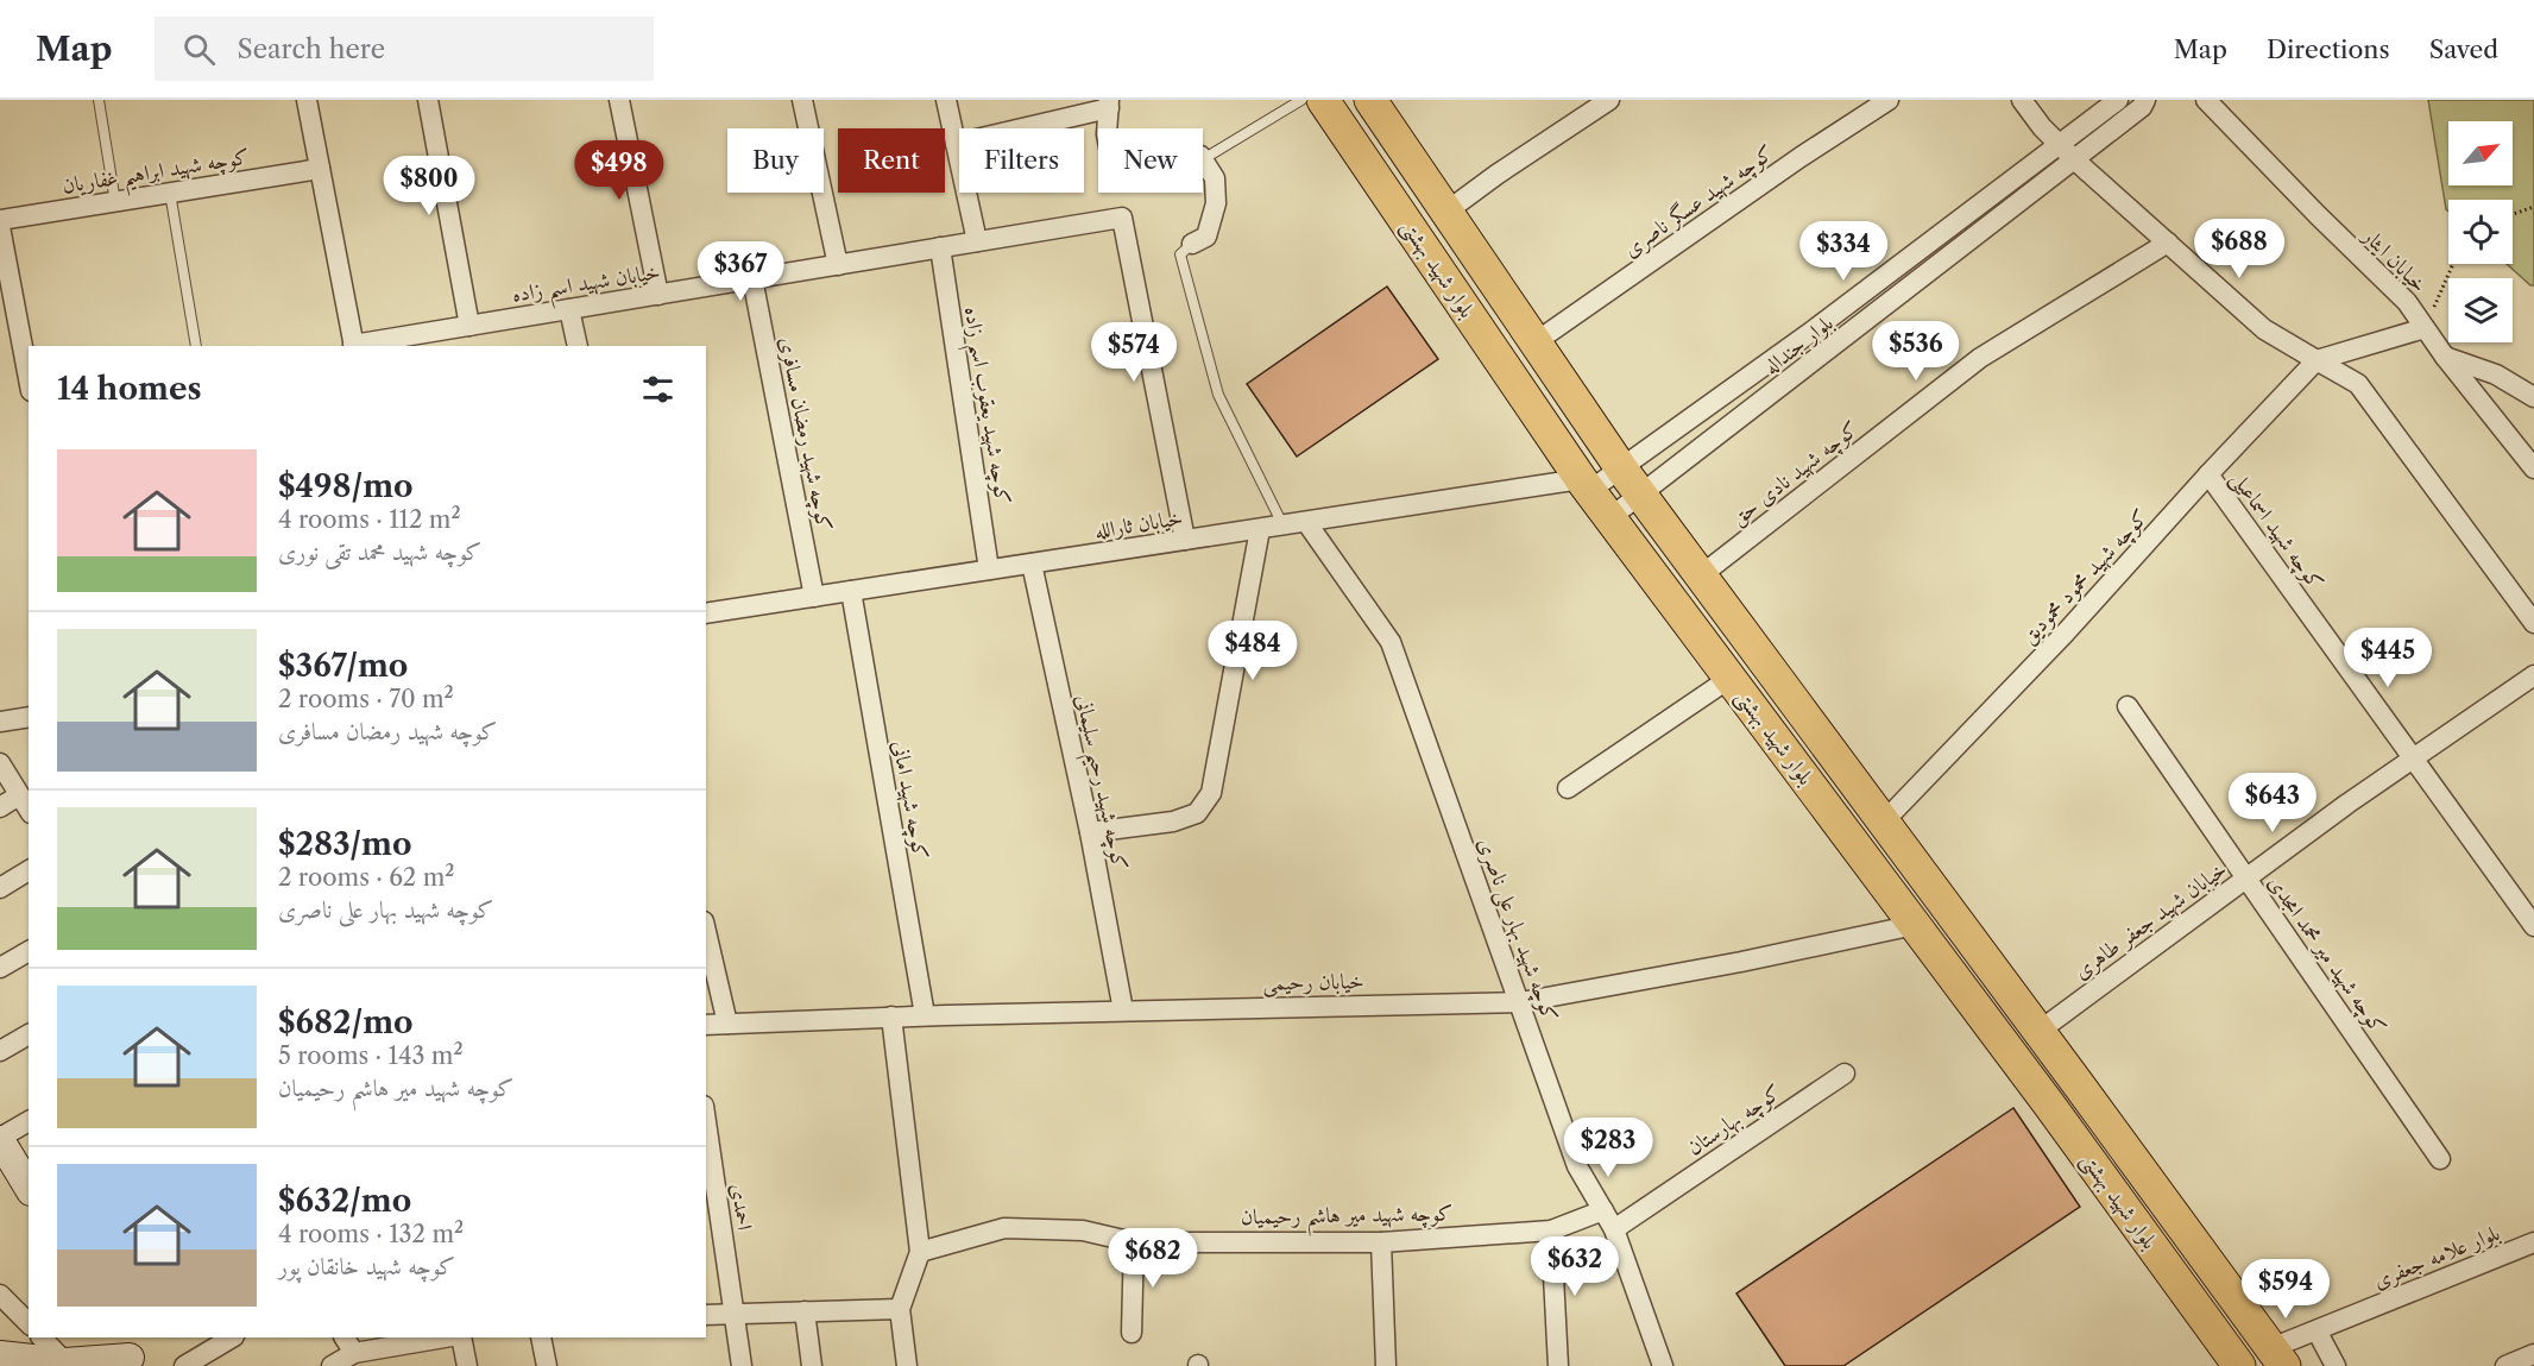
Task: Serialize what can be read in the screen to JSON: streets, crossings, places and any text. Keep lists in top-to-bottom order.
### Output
{
  "streets": {
    "main road": ["بلوار شهید بهشتی"],
    "street": [
      "کوچه شهید ابراهیم غفاریان",
      "کوچه شهید عسگر ناصری",
      "خیابان ایثار",
      "خیابان شهید اسم زاده",
      "بلوار جنداله",
      "کوچه شهید یعقوب اسم زاده",
      "کوچه شهید رمضان مسافری",
      "کوچه شهید نادی حق",
      "خیابان ثارالله",
      "کوچه شهید اسماعیلی",
      "کوچه شهید محمود محمودیق",
      "کوچه شهید رحیم سلیمانی",
      "کوچه شهید امانی",
      "خیابان شهید جعفر طاهری",
      "کوچه شهید بهار علی ناصری",
      "کوچه شهید میر محمد امجدی",
      "خیابان رحیمی",
      "کوچه بهارستان",
      "احمدی",
      "کوچه شهید میر هاشم رحیمیان",
      "بلوار علامه جعفری"
    ]
  },
  "crossings": [
    ["کوچه شهید عسگر ناصری", "بلوار شهید بهشتی"],
    ["بلوار شهید بهشتی", "بلوار جنداله"],
    ["بلوار شهید بهشتی", "کوچه شهید نادی حق"],
    ["بلوار شهید بهشتی", "خیابان ثارالله"],
    ["بلوار شهید بهشتی", "کوچه شهید محمود محمودیق"],
    ["بلوار شهید بهشتی", "خیابان شهید جعفر طاهری"],
    ["بلوار شهید بهشتی", "خیابان رحیمی"],
    ["بلوار شهید بهشتی", "بلوار علامه جعفری"],
    ["خیابان شهید اسم زاده", "کوچه شهید یعقوب اسم زاده"],
    ["خیابان شهید اسم زاده", "کوچه شهید رمضان مسافری"],
    ["خیابان شهید اسم زاده", "خیابان ثارالله"],
    ["بلوار جنداله", "خیابان ثارالله"],
    ["کوچه شهید یعقوب اسم زاده", "خیابان ثارالله"],
    ["کوچه شهید رمضان مسافری", "خیابان ثارالله"],
    ["خیابان ثارالله", "کوچه شهید رحیم سلیمانی"],
    ["خیابان ثارالله", "کوچه شهید امانی"],
    ["خیابان ثارالله", "کوچه شهید بهار علی ناصری"],
    ["کوچه شهید اسماعیلی", "کوچه شهید محمود محمودیق"],
    ["کوچه شهید اسماعیلی", "خیابان شهید جعفر طاهری"],
    ["کوچه شهید رحیم سلیمانی", "خیابان رحیمی"],
    ["کوچه شهید امانی", "خیابان رحیمی"],
    ["خیابان شهید جعفر طاهری", "کوچه شهید میر محمد امجدی"],
    ["کوچه شهید بهار علی ناصری", "خیابان رحیمی"],
    ["کوچه شهید بهار علی ناصری", "کوچه بهارستان"],
    ["کوچه شهید بهار علی ناصری", "کوچه شهید میر هاشم رحیمیان"]
  ],
  "north": "top right",
  "page": {
    "header": "Map",
    "search": "Search here",
    "nav": ["Map", "Directions", "Saved"],
    "chip": [
      "Buy",
      "Rent",
      "Filters",
      "New"
    ],
    "price": [
      "$498",
      "$800",
      "$688",
      "$334",
      "$367",
      "$536",
      "$574",
      "$484",
      "$445",
      "$643",
      "$283",
      "$682",
      "$632",
      "$594"
    ],
    "heading": "14 homes",
    "list": [
      {
        "name": "$498/mo",
        "note": "4 rooms · 112 m² · کوچه شهید محمد تقی نوری"
      },
      {
        "name": "$367/mo",
        "note": "2 rooms · 70 m² · کوچه شهید رمضان مسافری"
      },
      {
        "name": "$283/mo",
        "note": "2 rooms · 62 m² · کوچه شهید بهار علی ناصری"
      },
      {
        "name": "$682/mo",
        "note": "5 rooms · 143 m² · کوچه شهید میر هاشم رحیمیان"
      },
      {
        "name": "$632/mo",
        "note": "4 rooms · 132 m² · کوچه شهید خانقان پور"
      }
    ]
  }
}
